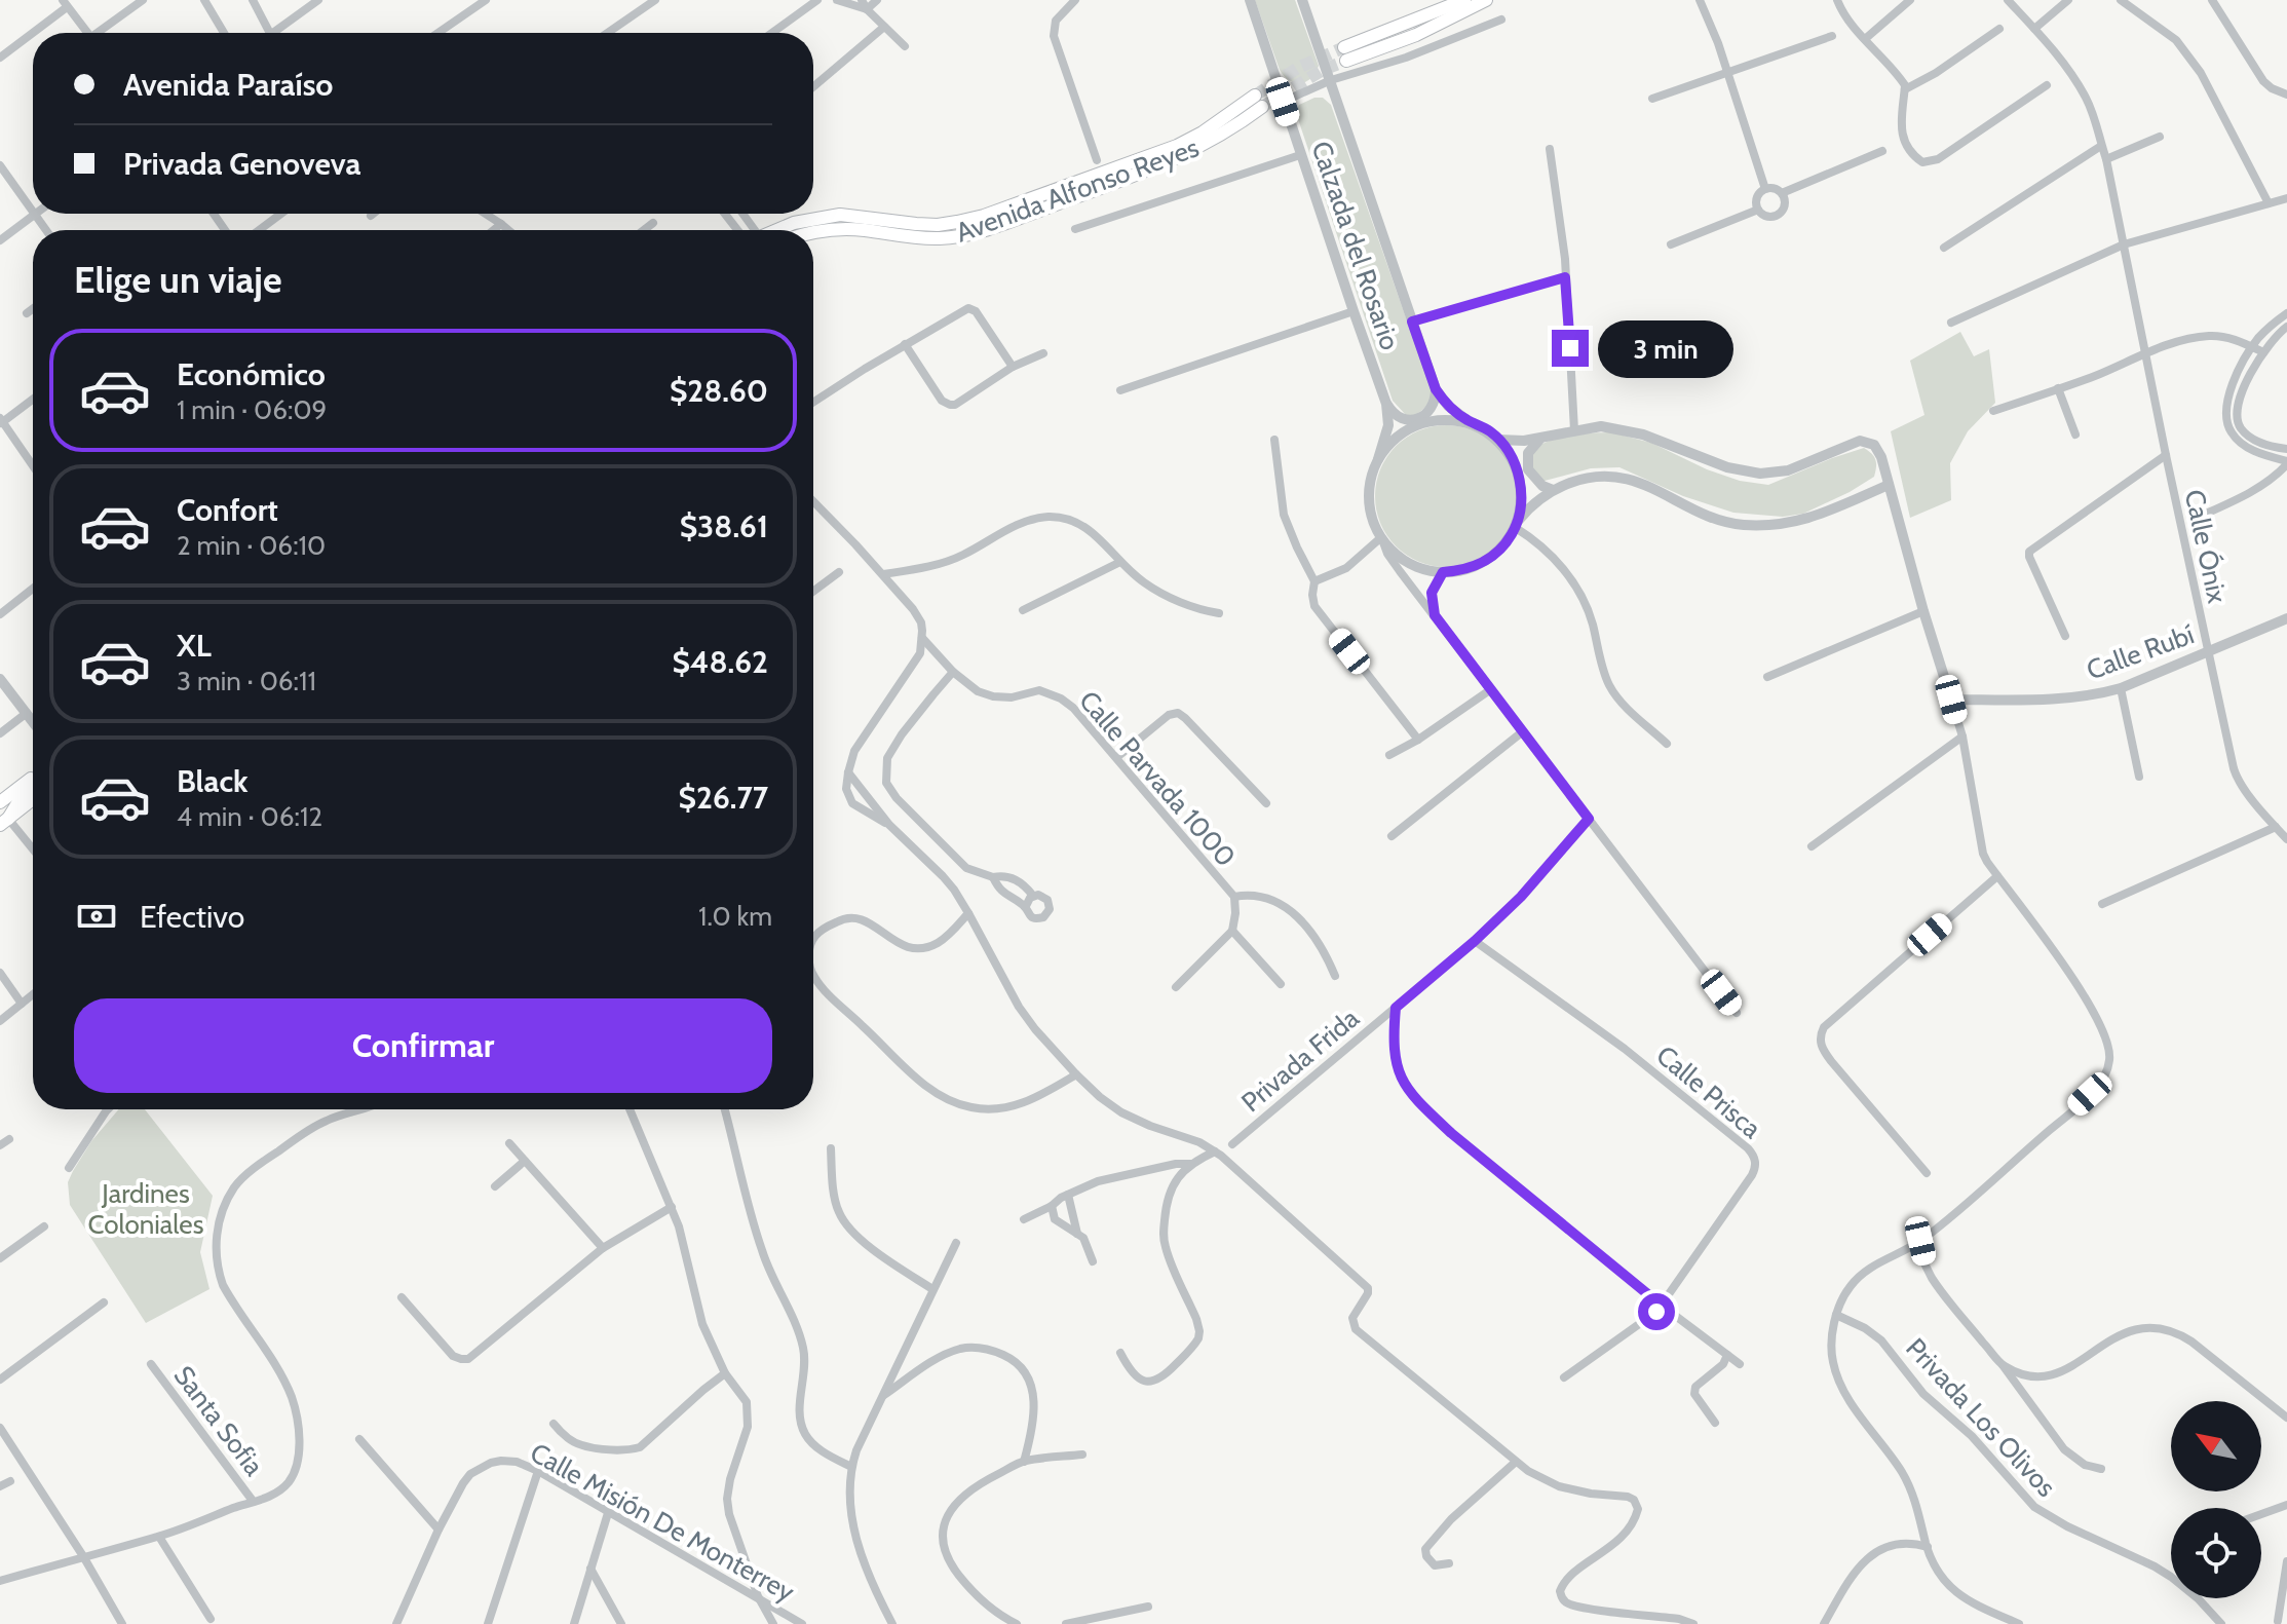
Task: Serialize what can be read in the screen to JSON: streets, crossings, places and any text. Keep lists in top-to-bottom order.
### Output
{
  "streets": {
    "main road": ["Avenida Alfonso Reyes"],
    "street": [
      "Calzada del Rosario",
      "Calle Ónix",
      "Calle Rubí",
      "Calle Parvada 1000",
      "Privada Frida",
      "Calle Prisca",
      "Privada Los Olivos",
      "Santa Sofia",
      "Calle Misión De Monterrey"
    ]
  },
  "crossings": [
    ["Calle Ónix", "Calle Rubí"],
    ["Privada Frida", "Calle Prisca"]
  ],
  "parks": ["Jardines Coloniales"],
  "north": "top left",
  "page": {
    "banner": ["Avenida Paraíso", "Privada Genoveva"],
    "heading": "Elige un viaje",
    "bubble": "3 min",
    "list": [
      {
        "name": "Económico",
        "note": "1 min · 06:09",
        "value": "$28.60"
      },
      {
        "name": "Confort",
        "note": "2 min · 06:10",
        "value": "$38.61"
      },
      {
        "name": "XL",
        "note": "3 min · 06:11",
        "value": "$48.62"
      },
      {
        "name": "Black",
        "note": "4 min · 06:12",
        "value": "$26.77"
      }
    ],
    "pay": ["Efectivo", "1.0 km"],
    "buttons": "Confirmar"
  }
}
